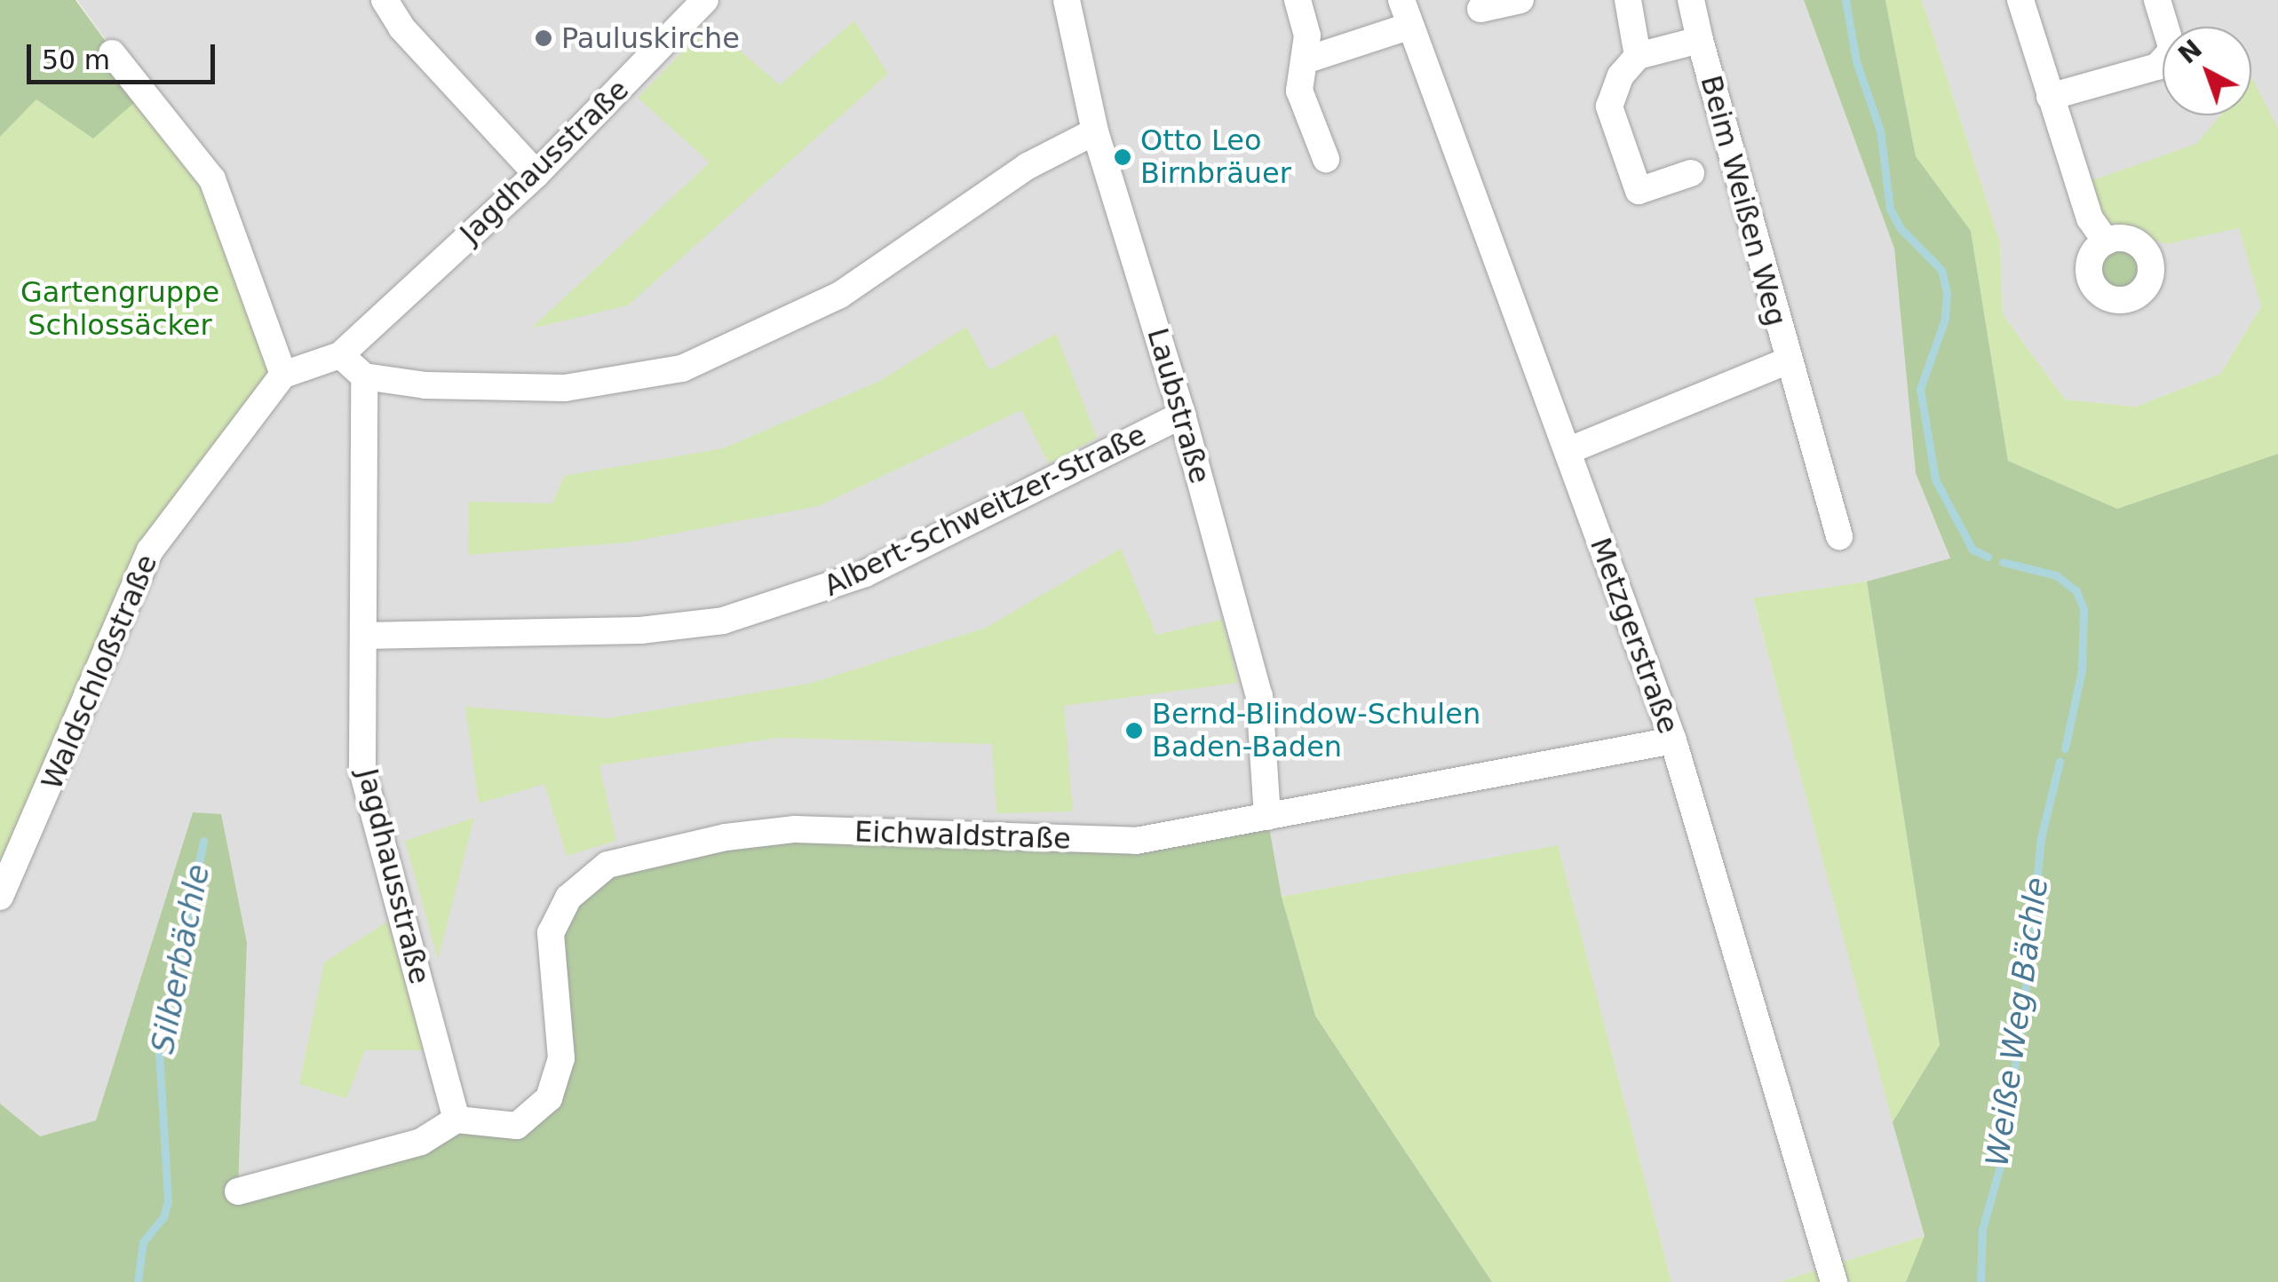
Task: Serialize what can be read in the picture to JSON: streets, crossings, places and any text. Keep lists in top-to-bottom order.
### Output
{
  "streets": {
    "street": [
      "Jagdhausstraße",
      "Beim Weißen Weg",
      "Laubstraße",
      "Albert-Schweitzer-Straße",
      "Metzgerstraße",
      "Waldschloßstraße",
      "Eichwaldstraße"
    ]
  },
  "crossings": [
    ["Jagdhausstraße", "Albert-Schweitzer-Straße"],
    ["Jagdhausstraße", "Waldschloßstraße"],
    ["Jagdhausstraße", "Eichwaldstraße"],
    ["Beim Weißen Weg", "Metzgerstraße"],
    ["Laubstraße", "Albert-Schweitzer-Straße"],
    ["Laubstraße", "Eichwaldstraße"],
    ["Metzgerstraße", "Eichwaldstraße"]
  ],
  "water": ["Silberbächle", "Weiße Weg Bächle"],
  "parks": ["Gartengruppe Schlossäcker"],
  "places": ["Pauluskirche", "Otto Leo Birnbräuer", "Bernd-Blindow-Schulen Baden-Baden"],
  "scale_bar": "50 m",
  "north": "top left"
}
